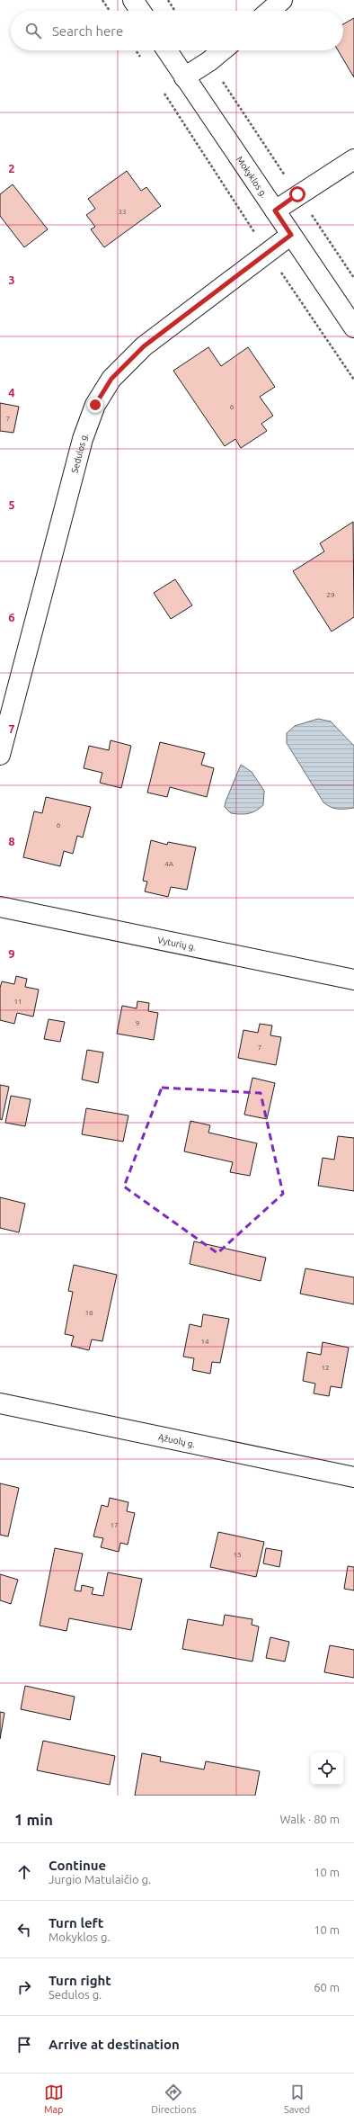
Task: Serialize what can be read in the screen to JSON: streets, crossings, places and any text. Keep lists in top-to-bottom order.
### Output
{
  "streets": {
    "street": [
      "Mokyklos g.",
      "Sedulos g.",
      "Vyturių g.",
      "Ąžuolų g."
    ]
  },
  "crossings": [
    ["Mokyklos g.", "Sedulos g."]
  ],
  "house_numbers": [
    "33",
    "6",
    "7",
    "29",
    "6",
    "4A",
    "11",
    "9",
    "7",
    "16",
    "14",
    "12",
    "17",
    "15"
  ],
  "page": {
    "search": "Search here",
    "heading": ["1 min", "Walk · 80 m"],
    "list": [
      ["Continue", "Jurgio Matulaičio g.", "10 m"],
      ["Turn left", "Mokyklos g.", "10 m"],
      ["Turn right", "Sedulos g.", "60 m"],
      "Arrive at destination"
    ],
    "nav": ["Map", "Directions", "Saved"]
  },
  "grid": {
    "rows": [
      "2",
      "3",
      "4",
      "5",
      "6",
      "7",
      "8",
      "9"
    ]
  }
}
